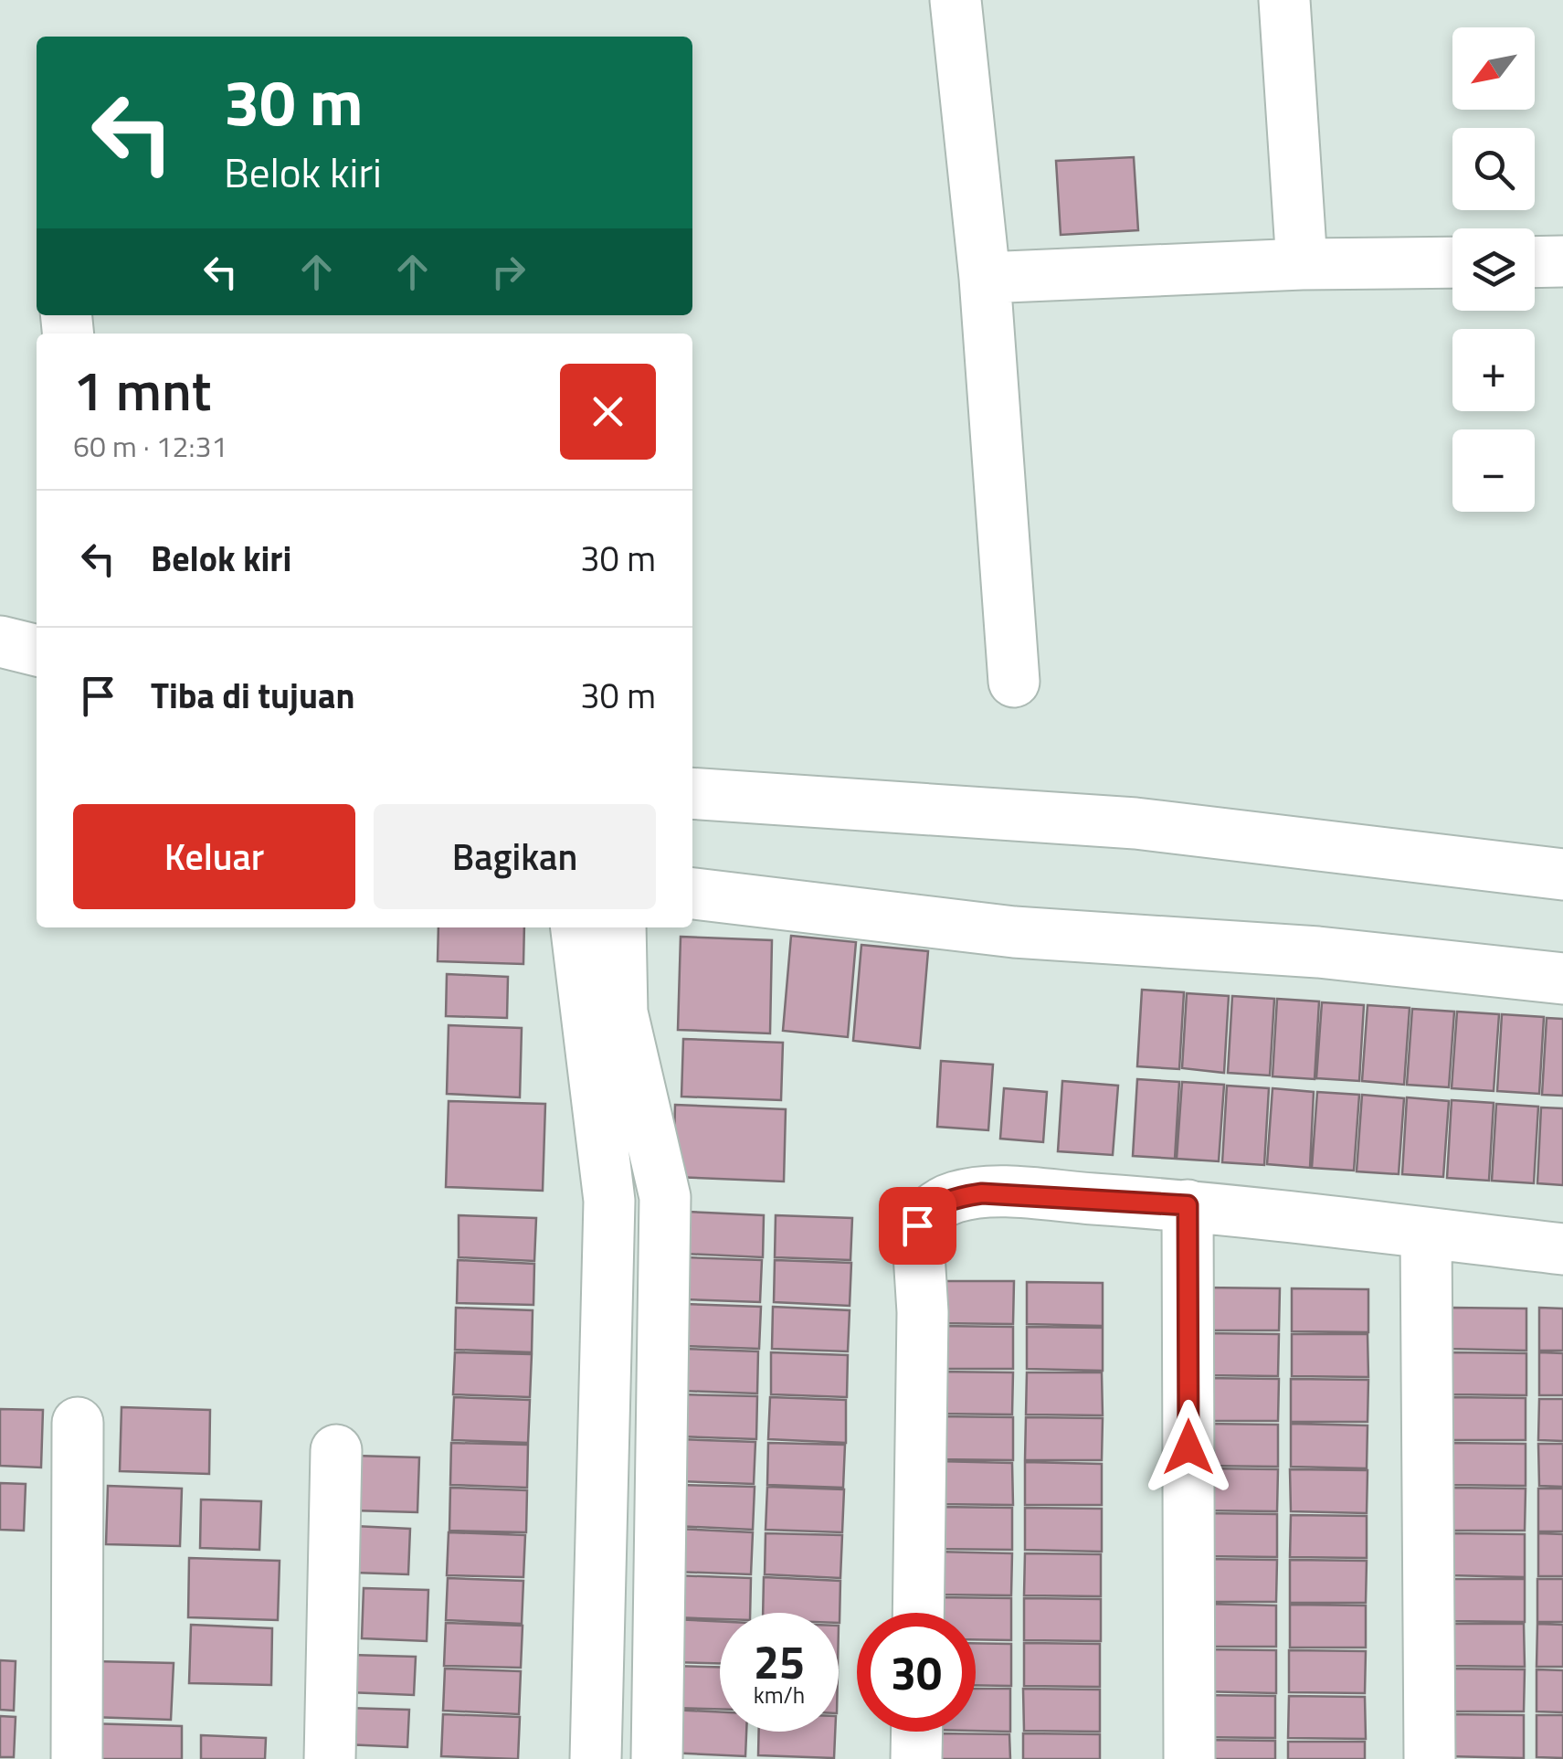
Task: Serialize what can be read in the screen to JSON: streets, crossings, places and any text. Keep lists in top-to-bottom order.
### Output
{
  "north": "bottom left",
  "page": {
    "map_buttons": ["+", "−"],
    "turn": ["30 m", "Belok kiri"],
    "heading": ["1 mnt", "60 m · 12:31"],
    "list": [
      {
        "name": "Belok kiri",
        "value": "30 m"
      },
      {
        "name": "Tiba di tujuan",
        "value": "30 m"
      }
    ],
    "buttons": ["Keluar", "Bagikan"],
    "speed": "25 km/h",
    "limit": "30"
  }
}
